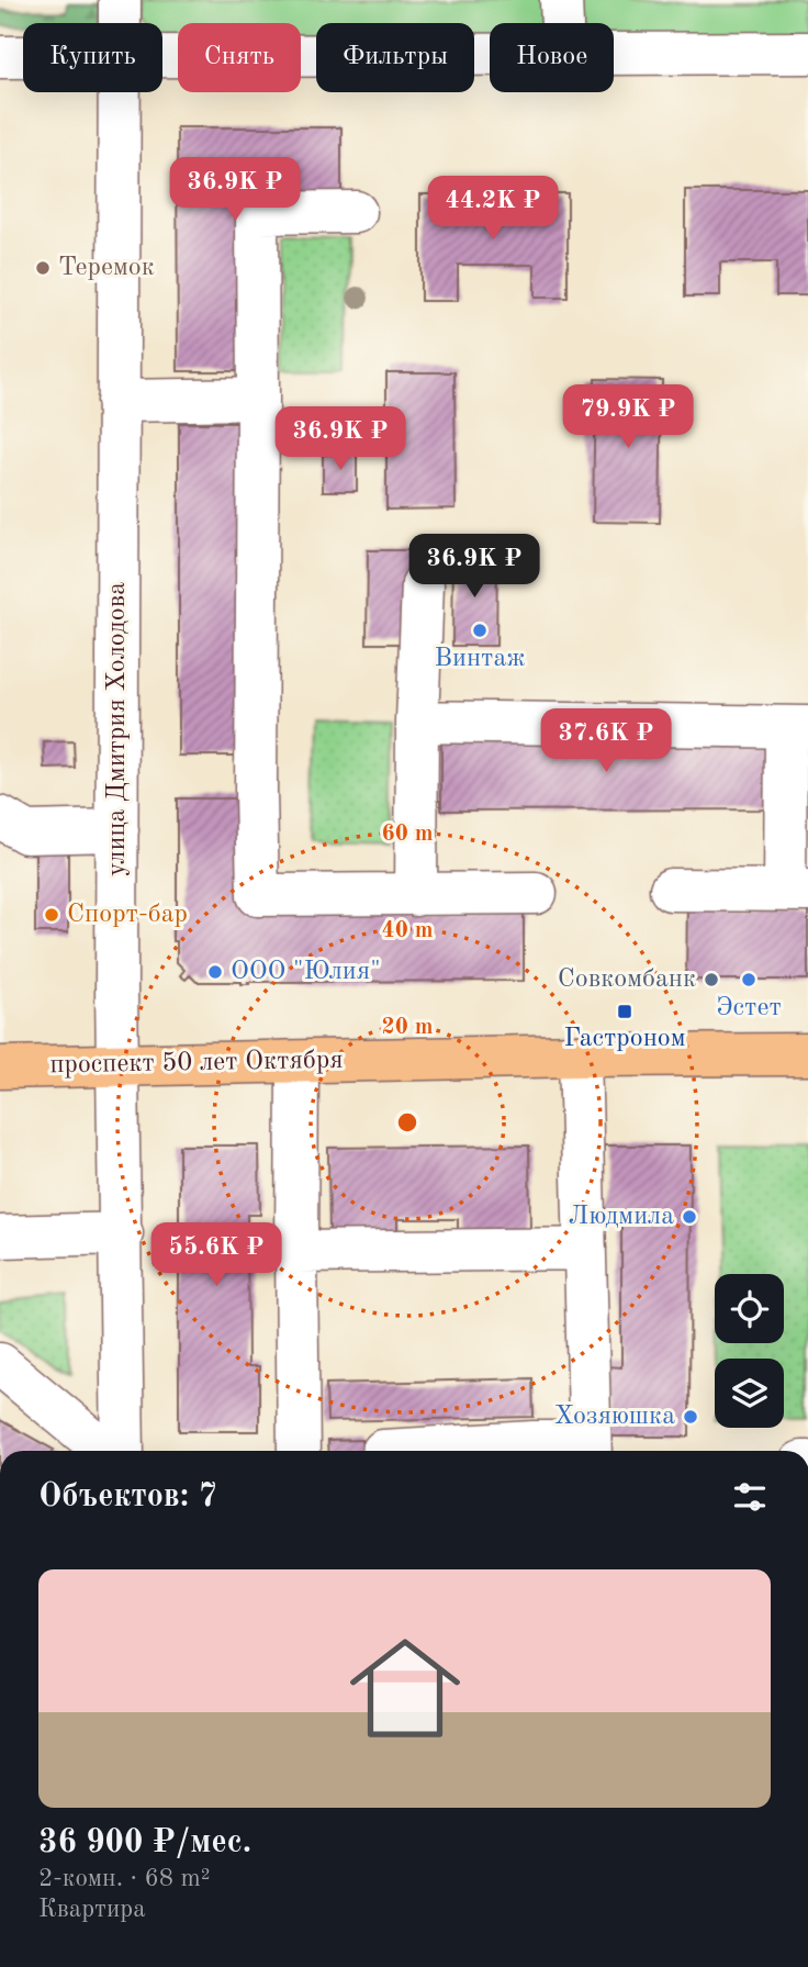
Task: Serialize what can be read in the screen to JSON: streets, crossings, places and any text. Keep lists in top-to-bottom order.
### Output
{
  "streets": {
    "main road": ["проспект 50 лет Октября"],
    "street": ["улица Дмитрия Холодова"]
  },
  "crossings": [
    ["улица Дмитрия Холодова", "проспект 50 лет Октября"]
  ],
  "places": {
    "other": [
      "Теремок",
      "Винтаж",
      "Спорт-бар",
      "ООО \"Юлия\"",
      "Совкомбанк",
      "Эстет",
      "Людмила",
      "Хозяюшка"
    ],
    "transit": ["Гастроном"]
  },
  "page": {
    "chip": [
      "Купить",
      "Снять",
      "Фильтры",
      "Новое"
    ],
    "price": [
      "36.9K ₽",
      "44.2K ₽",
      "79.9K ₽",
      "36.9K ₽",
      "36.9K ₽",
      "37.6K ₽",
      "55.6K ₽"
    ],
    "heading": "Объектов: 7",
    "list": [
      {
        "name": "36 900 ₽/мес.",
        "note": "2-комн. · 68 m² · Квартира"
      }
    ]
  },
  "rings": ["60 m", "40 m", "20 m"]
}
